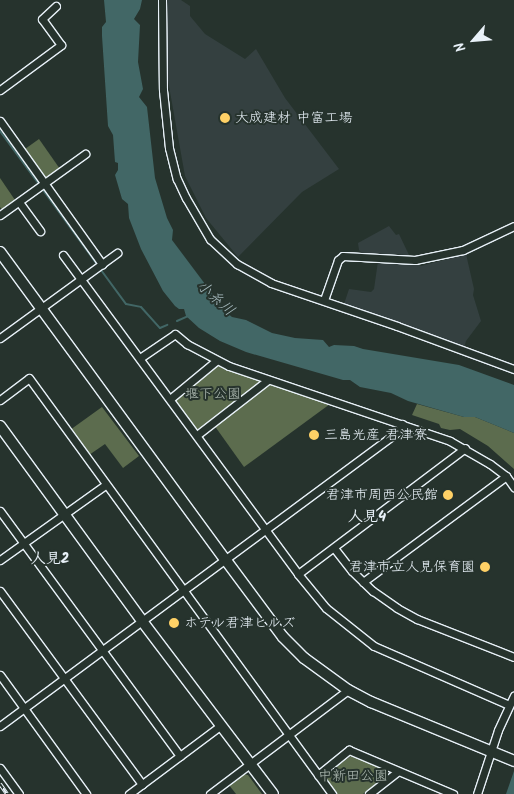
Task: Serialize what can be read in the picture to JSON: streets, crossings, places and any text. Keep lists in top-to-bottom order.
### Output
{
  "districts": ["人見4", "人見2"],
  "water": ["小糸川"],
  "parks": ["堰下公園", "中新田公園"],
  "places": [
    "大成建材 中富工場",
    "三島光産 君津寮",
    "君津市周西公民館",
    "君津市立人見保育園",
    "ホテル君津ヒルズ"
  ],
  "north": "bottom left"
}
